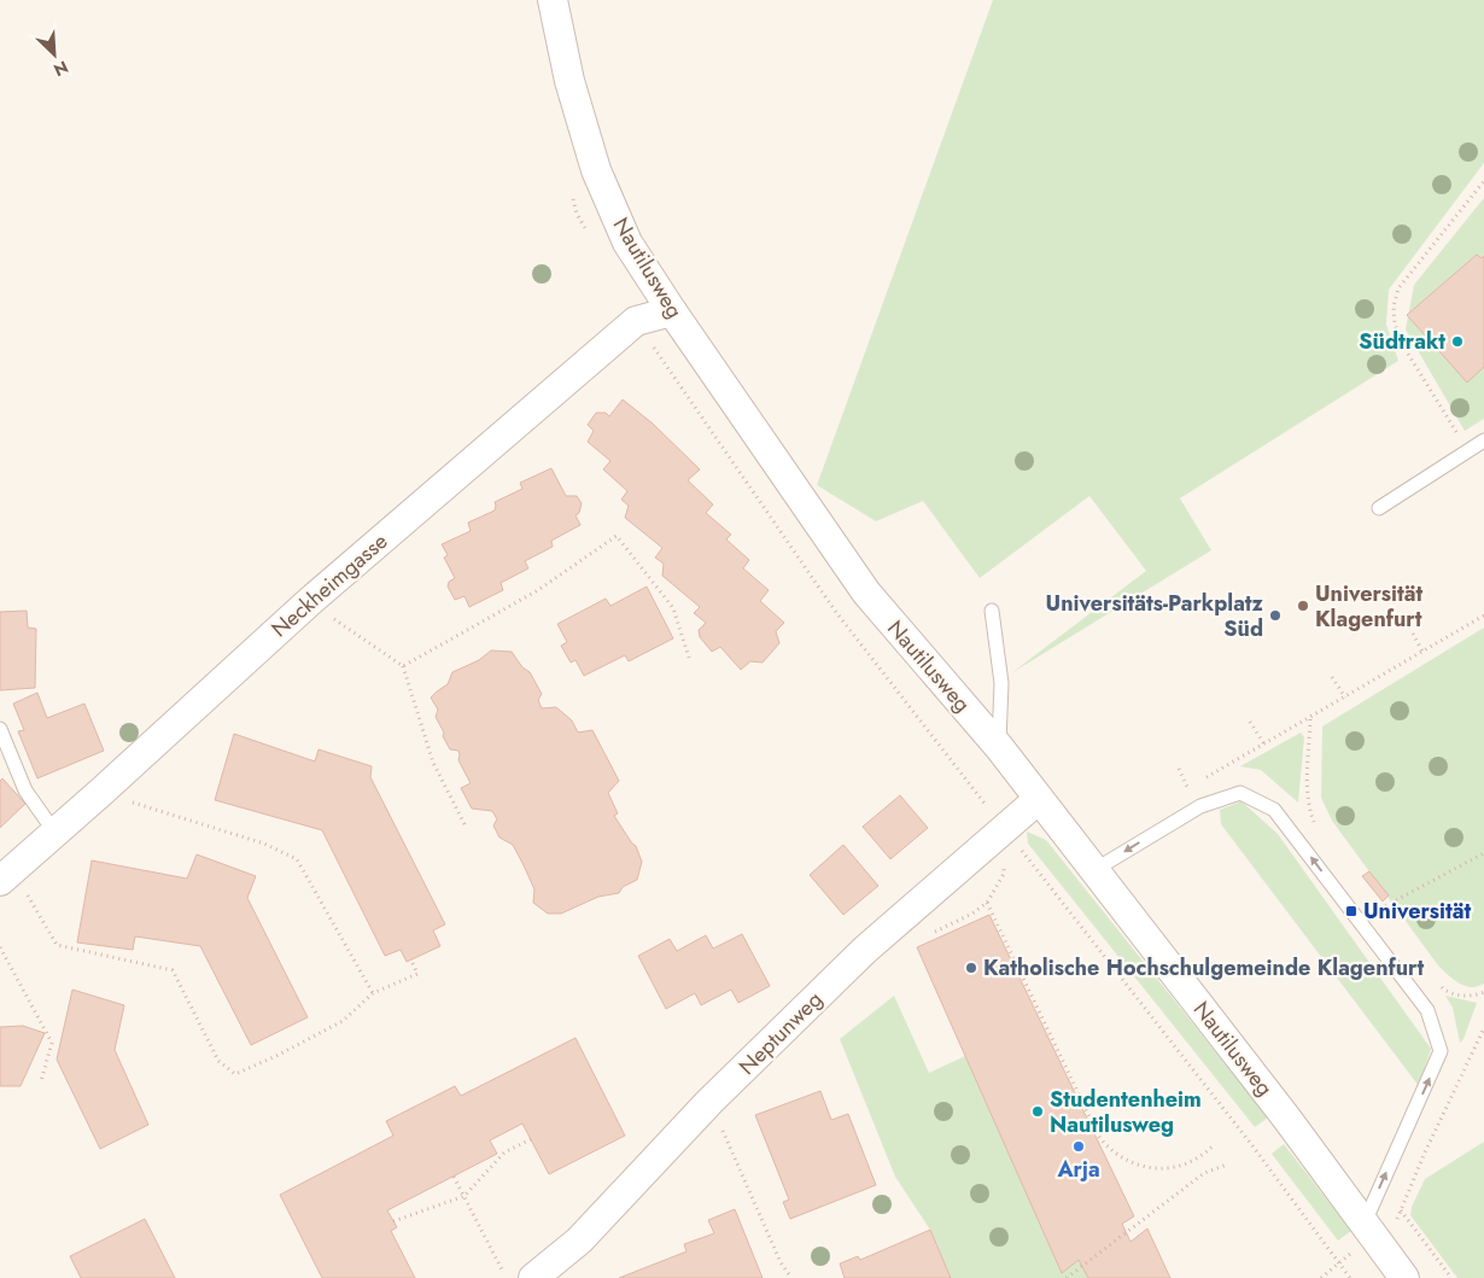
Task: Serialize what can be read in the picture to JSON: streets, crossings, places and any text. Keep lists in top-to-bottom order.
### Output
{
  "streets": {
    "street": ["Nautilusweg", "Neckheimgasse", "Neptunweg"]
  },
  "crossings": [
    ["Nautilusweg", "Neckheimgasse"],
    ["Nautilusweg", "Neptunweg"]
  ],
  "places": {
    "other": [
      "Südtrakt",
      "Universität Klagenfurt",
      "Universitäts-Parkplatz Süd",
      "Katholische Hochschulgemeinde Klagenfurt",
      "Studentenheim Nautilusweg",
      "Arja"
    ],
    "transit": ["Universität"]
  },
  "north": "bottom right"
}
